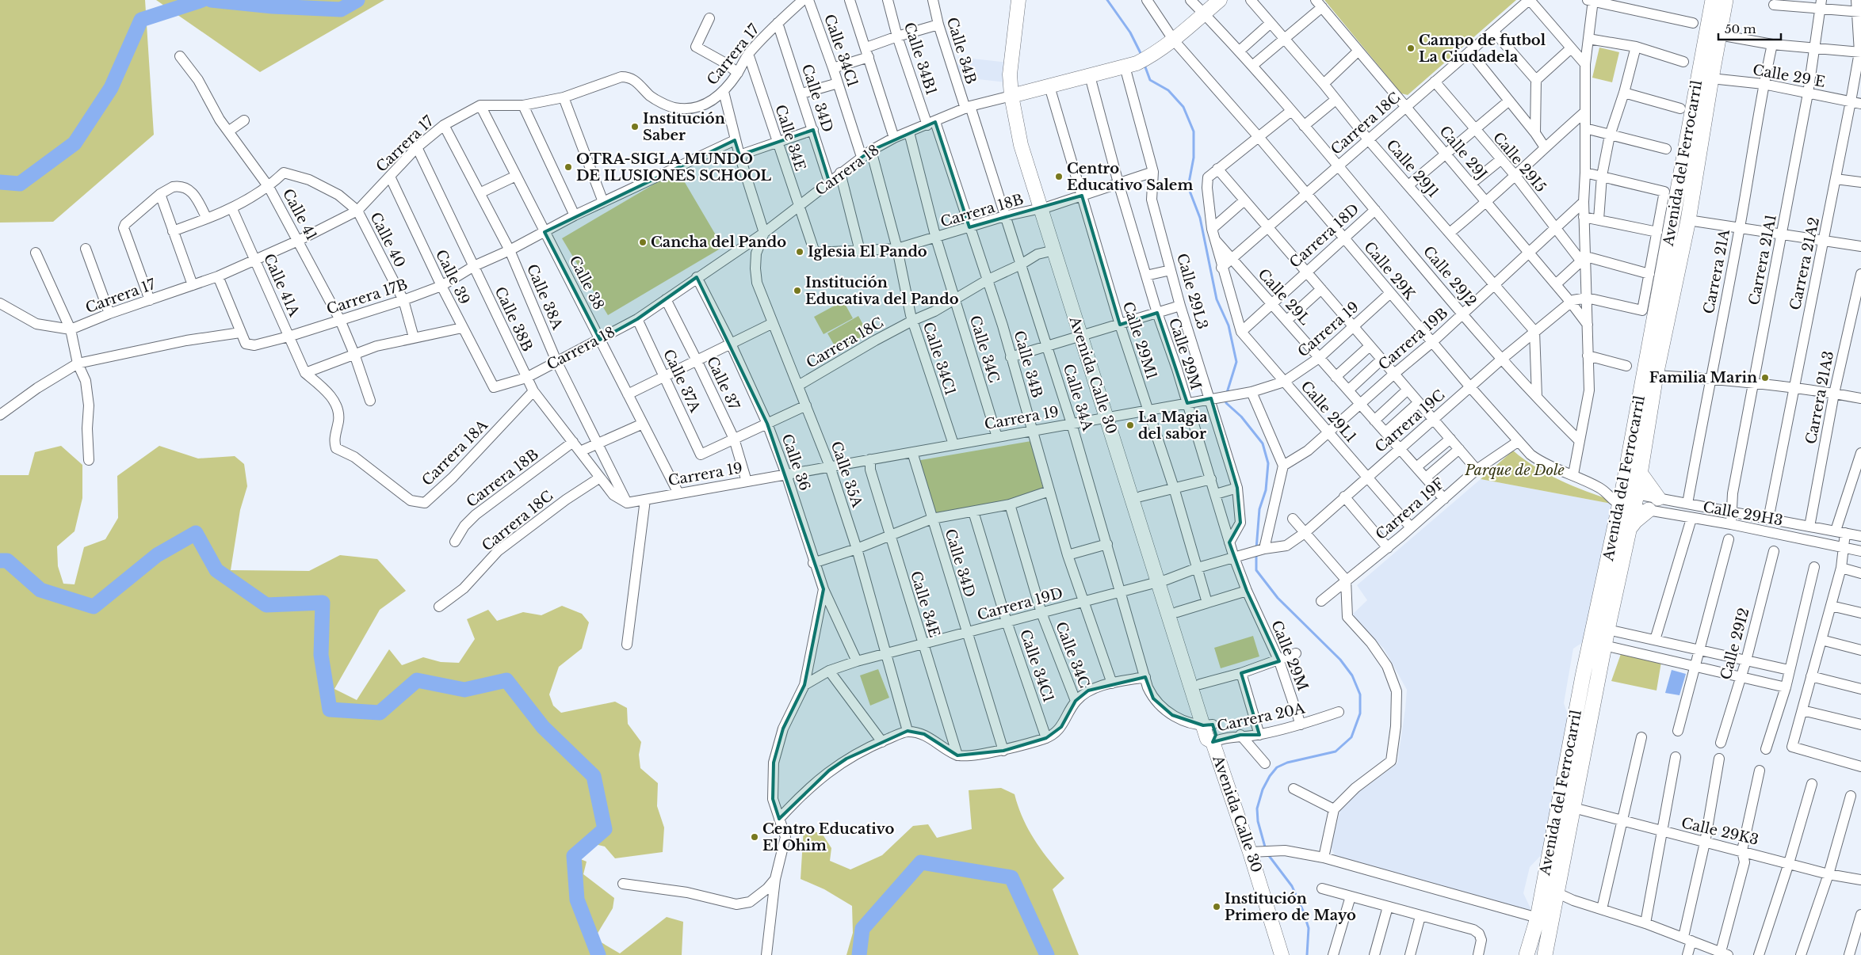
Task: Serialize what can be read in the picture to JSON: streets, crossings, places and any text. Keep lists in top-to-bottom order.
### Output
{
  "streets": {
    "main road": ["Avenida del Ferrocarril", "Carrera 18", "Avenida Calle 30"],
    "street": [
      "Calle 34C1",
      "Calle 34B",
      "Carrera 17",
      "Calle 34B1",
      "Calle 29 E",
      "Calle 34D",
      "Carrera 18C",
      "Calle 34E",
      "Calle 29J",
      "Calle 29I5",
      "Calle 29J1",
      "Carrera 18B",
      "Calle 41",
      "Carrera 18D",
      "Calle 40",
      "Carrera 21A1",
      "Carrera 21A2",
      "Calle 29K",
      "Carrera 21A",
      "Calle 29J2",
      "Calle 39",
      "Calle 38",
      "Calle 41A",
      "Calle 29L3",
      "Carrera 17B",
      "Calle 38A",
      "Calle 29L",
      "Calle 38B",
      "Carrera 19",
      "Carrera 19B",
      "Calle 29M1",
      "Calle 34C",
      "Calle 29M",
      "Calle 37A",
      "Calle 37",
      "Calle 34A",
      "Carrera 21A3",
      "Calle 29L1",
      "Carrera 19C",
      "Carrera 18A",
      "Calle 36",
      "Calle 35A",
      "Carrera 19F",
      "Calle 29H3",
      "Carrera 19D",
      "Calle 29I2",
      "Carrera 20A",
      "Calle 29K3"
    ]
  },
  "crossings": [
    ["Calle 34C1", "Carrera 18C"],
    ["Calle 34C1", "Carrera 18"],
    ["Calle 34C1", "Carrera 18B"],
    ["Calle 34C1", "Carrera 19"],
    ["Calle 34C1", "Carrera 19D"],
    ["Calle 34B", "Calle 34B1"],
    ["Calle 34B", "Carrera 18C"],
    ["Calle 34B", "Carrera 18"],
    ["Calle 34B", "Carrera 18B"],
    ["Calle 34B", "Carrera 19"],
    ["Calle 34B", "Calle 34A"],
    ["Calle 34B", "Carrera 19D"],
    ["Carrera 17", "Calle 34D"],
    ["Carrera 17", "Calle 34E"],
    ["Carrera 17", "Calle 41"],
    ["Carrera 17", "Calle 40"],
    ["Carrera 17", "Calle 39"],
    ["Carrera 17", "Calle 38"],
    ["Carrera 17", "Calle 41A"],
    ["Carrera 17", "Calle 38A"],
    ["Carrera 17", "Calle 38B"],
    ["Calle 34B1", "Carrera 18"],
    ["Calle 29 E", "Avenida del Ferrocarril"],
    ["Calle 29 E", "Carrera 21A1"],
    ["Calle 29 E", "Carrera 21A2"],
    ["Calle 29 E", "Carrera 21A"],
    ["Calle 34D", "Carrera 18"],
    ["Calle 34D", "Carrera 19"],
    ["Calle 34D", "Carrera 19D"],
    ["Carrera 18C", "Calle 29J"],
    ["Carrera 18C", "Calle 29I5"],
    ["Carrera 18C", "Calle 29J1"],
    ["Carrera 18C", "Calle 29K"],
    ["Carrera 18C", "Calle 29J2"],
    ["Carrera 18C", "Calle 29L"],
    ["Carrera 18C", "Calle 38B"],
    ["Carrera 18C", "Calle 34C"],
    ["Carrera 18C", "Avenida Calle 30"],
    ["Carrera 18C", "Calle 34A"],
    ["Carrera 18C", "Calle 35A"],
    ["Calle 34E", "Carrera 18"],
    ["Calle 34E", "Carrera 18B"],
    ["Calle 34E", "Carrera 19"],
    ["Calle 34E", "Carrera 19D"],
    ["Calle 29J", "Carrera 19B"],
    ["Calle 29J", "Carrera 19C"],
    ["Calle 29I5", "Carrera 19B"],
    ["Avenida del Ferrocarril", "Calle 29K"],
    ["Avenida del Ferrocarril", "Calle 29H3"],
    ["Avenida del Ferrocarril", "Calle 29K3"],
    ["Calle 29J1", "Carrera 19B"],
    ["Calle 29J1", "Carrera 19C"],
    ["Carrera 18", "Calle 29K"],
    ["Carrera 18", "Calle 29J2"],
    ["Carrera 18", "Calle 39"],
    ["Carrera 18", "Calle 38"],
    ["Carrera 18", "Calle 29L3"],
    ["Carrera 18", "Calle 38A"],
    ["Carrera 18", "Calle 38B"],
    ["Carrera 18", "Calle 29M1"],
    ["Carrera 18", "Calle 34C"],
    ["Carrera 18", "Calle 29M"],
    ["Carrera 18", "Avenida Calle 30"],
    ["Carrera 18", "Calle 37A"],
    ["Carrera 18", "Calle 37"],
    ["Carrera 18", "Calle 34A"],
    ["Carrera 18", "Calle 36"],
    ["Carrera 18", "Calle 35A"],
    ["Carrera 18B", "Calle 29L3"],
    ["Carrera 18B", "Calle 38B"],
    ["Carrera 18B", "Calle 29M1"],
    ["Carrera 18B", "Calle 34C"],
    ["Carrera 18B", "Calle 29M"],
    ["Carrera 18B", "Avenida Calle 30"],
    ["Carrera 18B", "Calle 34A"],
    ["Calle 41", "Calle 40"],
    ["Calle 41", "Carrera 17B"],
    ["Carrera 18D", "Calle 29K"],
    ["Carrera 18D", "Calle 29J2"],
    ["Carrera 18D", "Calle 29L"],
    ["Carrera 18D", "Calle 29L1"],
    ["Calle 40", "Carrera 17B"],
    ["Carrera 21A1", "Calle 29H3"],
    ["Carrera 21A2", "Calle 29H3"],
    ["Calle 29K", "Carrera 19"],
    ["Calle 29K", "Carrera 19B"],
    ["Calle 29K", "Carrera 19C"],
    ["Calle 29K", "Carrera 19F"],
    ["Calle 29K", "Calle 29H3"],
    ["Carrera 21A", "Calle 29H3"],
    ["Calle 29J2", "Carrera 19B"],
    ["Calle 29J2", "Carrera 19C"],
    ["Calle 39", "Carrera 17B"],
    ["Calle 38", "Carrera 17B"],
    ["Calle 38", "Carrera 19"],
    ["Calle 41A", "Carrera 17B"],
    ["Calle 41A", "Carrera 18A"],
    ["Calle 29L3", "Carrera 19"],
    ["Calle 29L3", "Calle 29M"],
    ["Carrera 17B", "Calle 38A"],
    ["Carrera 17B", "Calle 38B"],
    ["Calle 38A", "Calle 38B"],
    ["Calle 38A", "Carrera 19"],
    ["Calle 29L", "Carrera 19"],
    ["Calle 29L", "Carrera 19B"],
    ["Calle 29L", "Carrera 19C"],
    ["Calle 29L", "Carrera 19F"],
    ["Calle 38B", "Carrera 19"],
    ["Calle 38B", "Carrera 18A"],
    ["Carrera 19", "Calle 29M1"],
    ["Carrera 19", "Calle 34C"],
    ["Carrera 19", "Calle 29M"],
    ["Carrera 19", "Avenida Calle 30"],
    ["Carrera 19", "Calle 37"],
    ["Carrera 19", "Calle 34A"],
    ["Carrera 19", "Calle 29L1"],
    ["Carrera 19", "Calle 36"],
    ["Carrera 19", "Calle 35A"],
    ["Carrera 19B", "Calle 29L1"],
    ["Calle 29M1", "Carrera 19D"],
    ["Calle 34C", "Carrera 19D"],
    ["Calle 29M", "Carrera 19D"],
    ["Calle 29M", "Carrera 20A"],
    ["Avenida Calle 30", "Calle 34A"],
    ["Avenida Calle 30", "Carrera 19D"],
    ["Avenida Calle 30", "Carrera 20A"],
    ["Calle 37A", "Calle 37"],
    ["Calle 34A", "Carrera 19D"],
    ["Carrera 21A3", "Calle 29H3"],
    ["Calle 29L1", "Carrera 19C"],
    ["Calle 29L1", "Carrera 19F"],
    ["Carrera 19C", "Carrera 19D"],
    ["Calle 36", "Carrera 19D"],
    ["Calle 35A", "Carrera 19D"]
  ],
  "parks": ["Parque de Dole"],
  "places": [
    "Campo de futbol La Ciudadela",
    "Institución Saber",
    "OTRA-SIGLA MUNDO DE ILUSIONES SCHOOL",
    "Centro Educativo Salem",
    "Cancha del Pando",
    "Iglesia El Pando",
    "Institución Educativa del Pando",
    "Familia Marin",
    "La Magia del sabor",
    "Centro Educativo El Ohim",
    "Institución Primero de Mayo"
  ],
  "scale_bar": "50 m"
}
